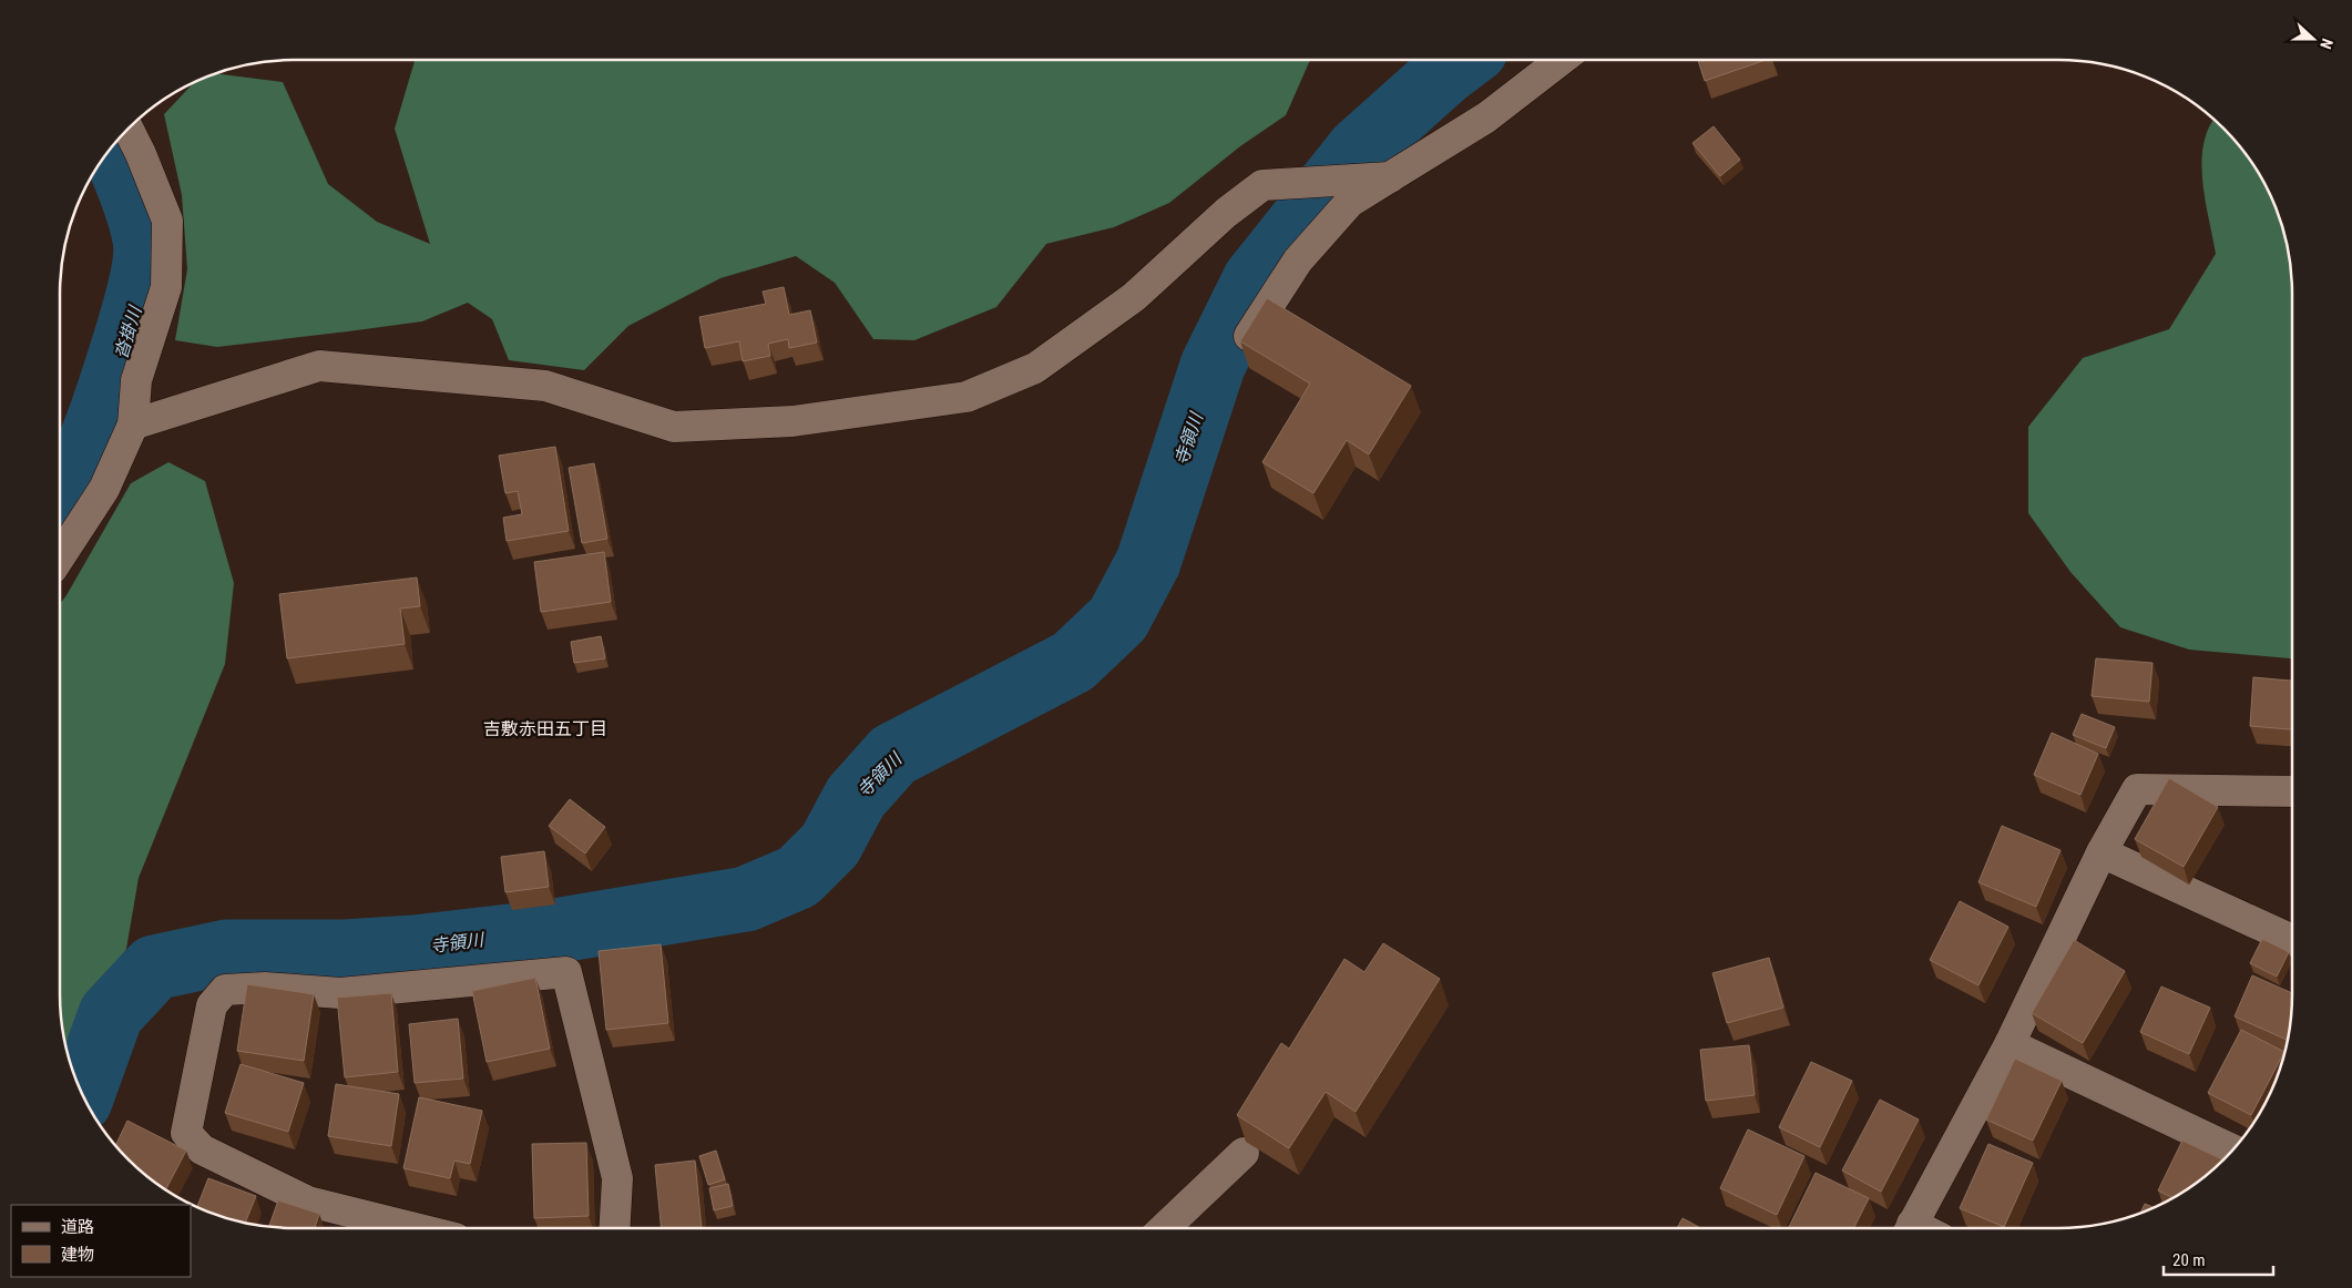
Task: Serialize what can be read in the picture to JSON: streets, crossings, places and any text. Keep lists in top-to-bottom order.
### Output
{
  "districts": ["吉敷赤田五丁目"],
  "water": ["沓掛川", "寺領川"],
  "legend": ["道路", "建物"],
  "scale_bar": "20 m",
  "north": "right"
}
